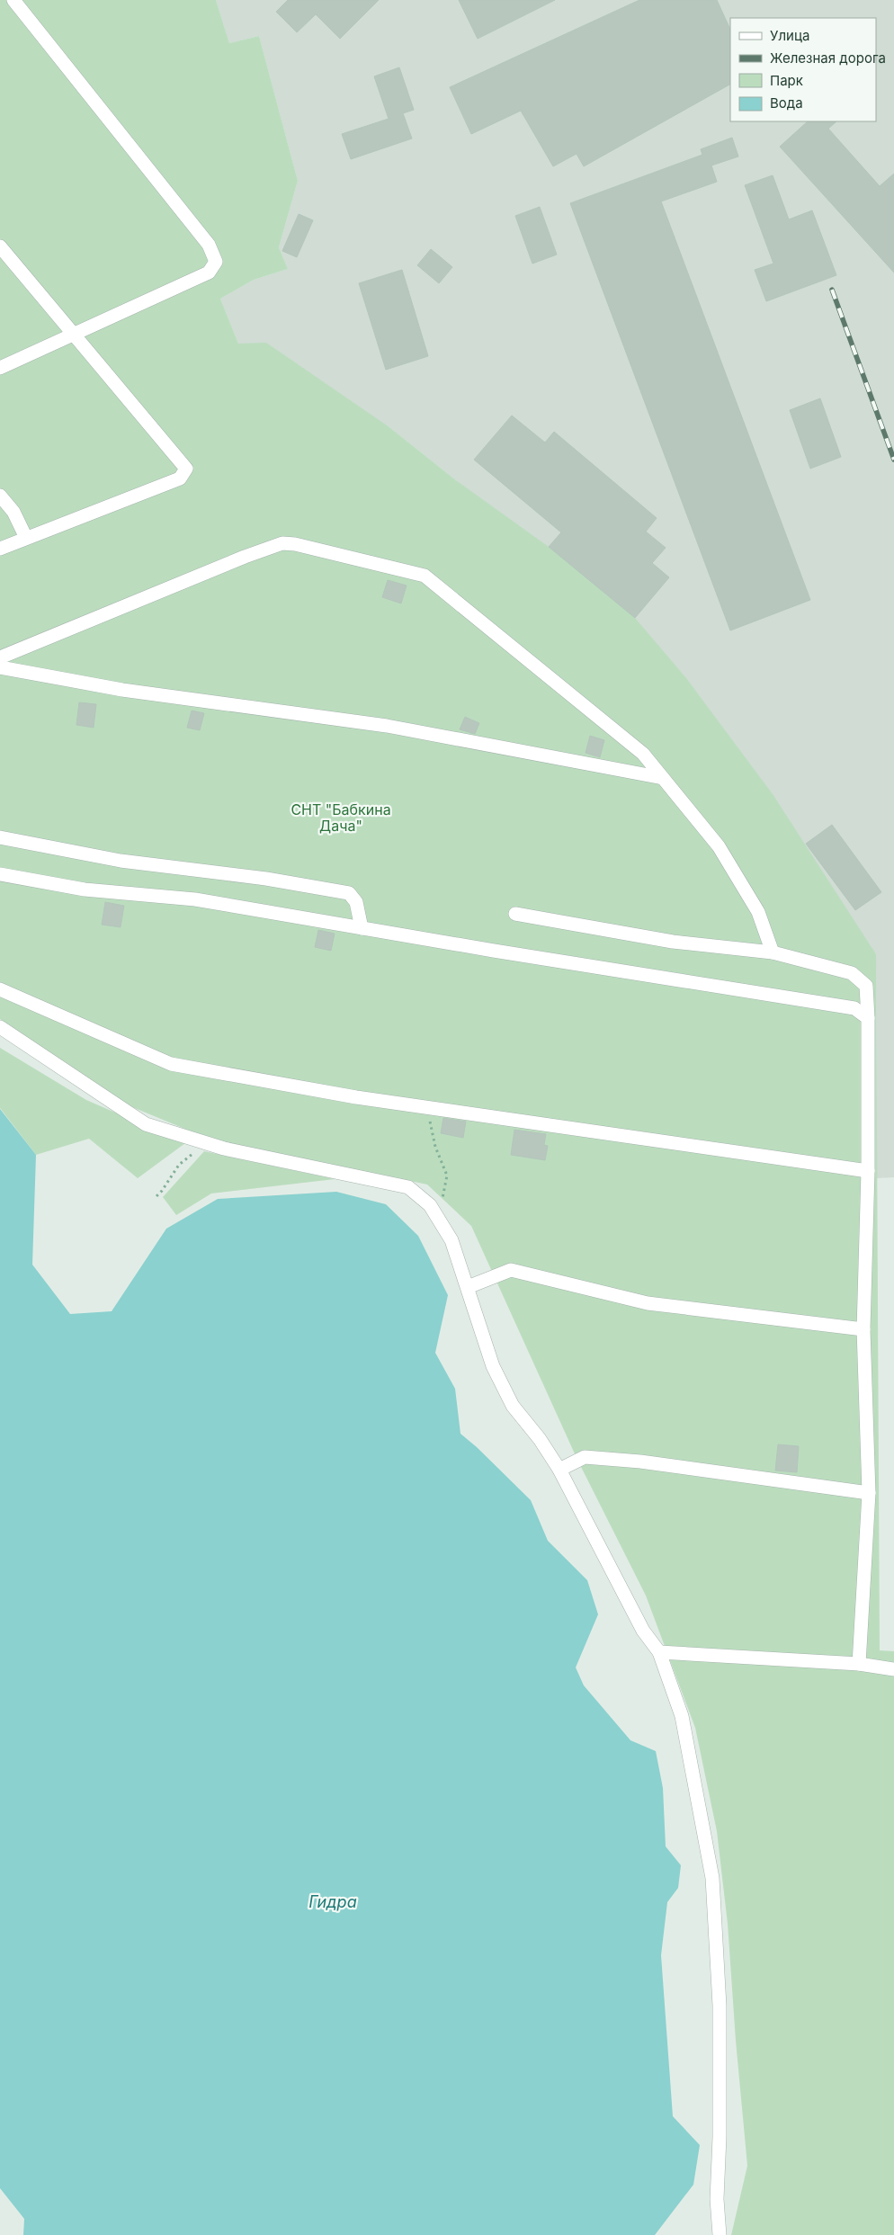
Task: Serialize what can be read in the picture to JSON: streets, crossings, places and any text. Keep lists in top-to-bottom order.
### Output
{
  "water": ["Гидра"],
  "parks": ["СНТ \"Бабкина Дача\""],
  "legend": [
    "Улица",
    "Железная дорога",
    "Парк",
    "Вода"
  ]
}
